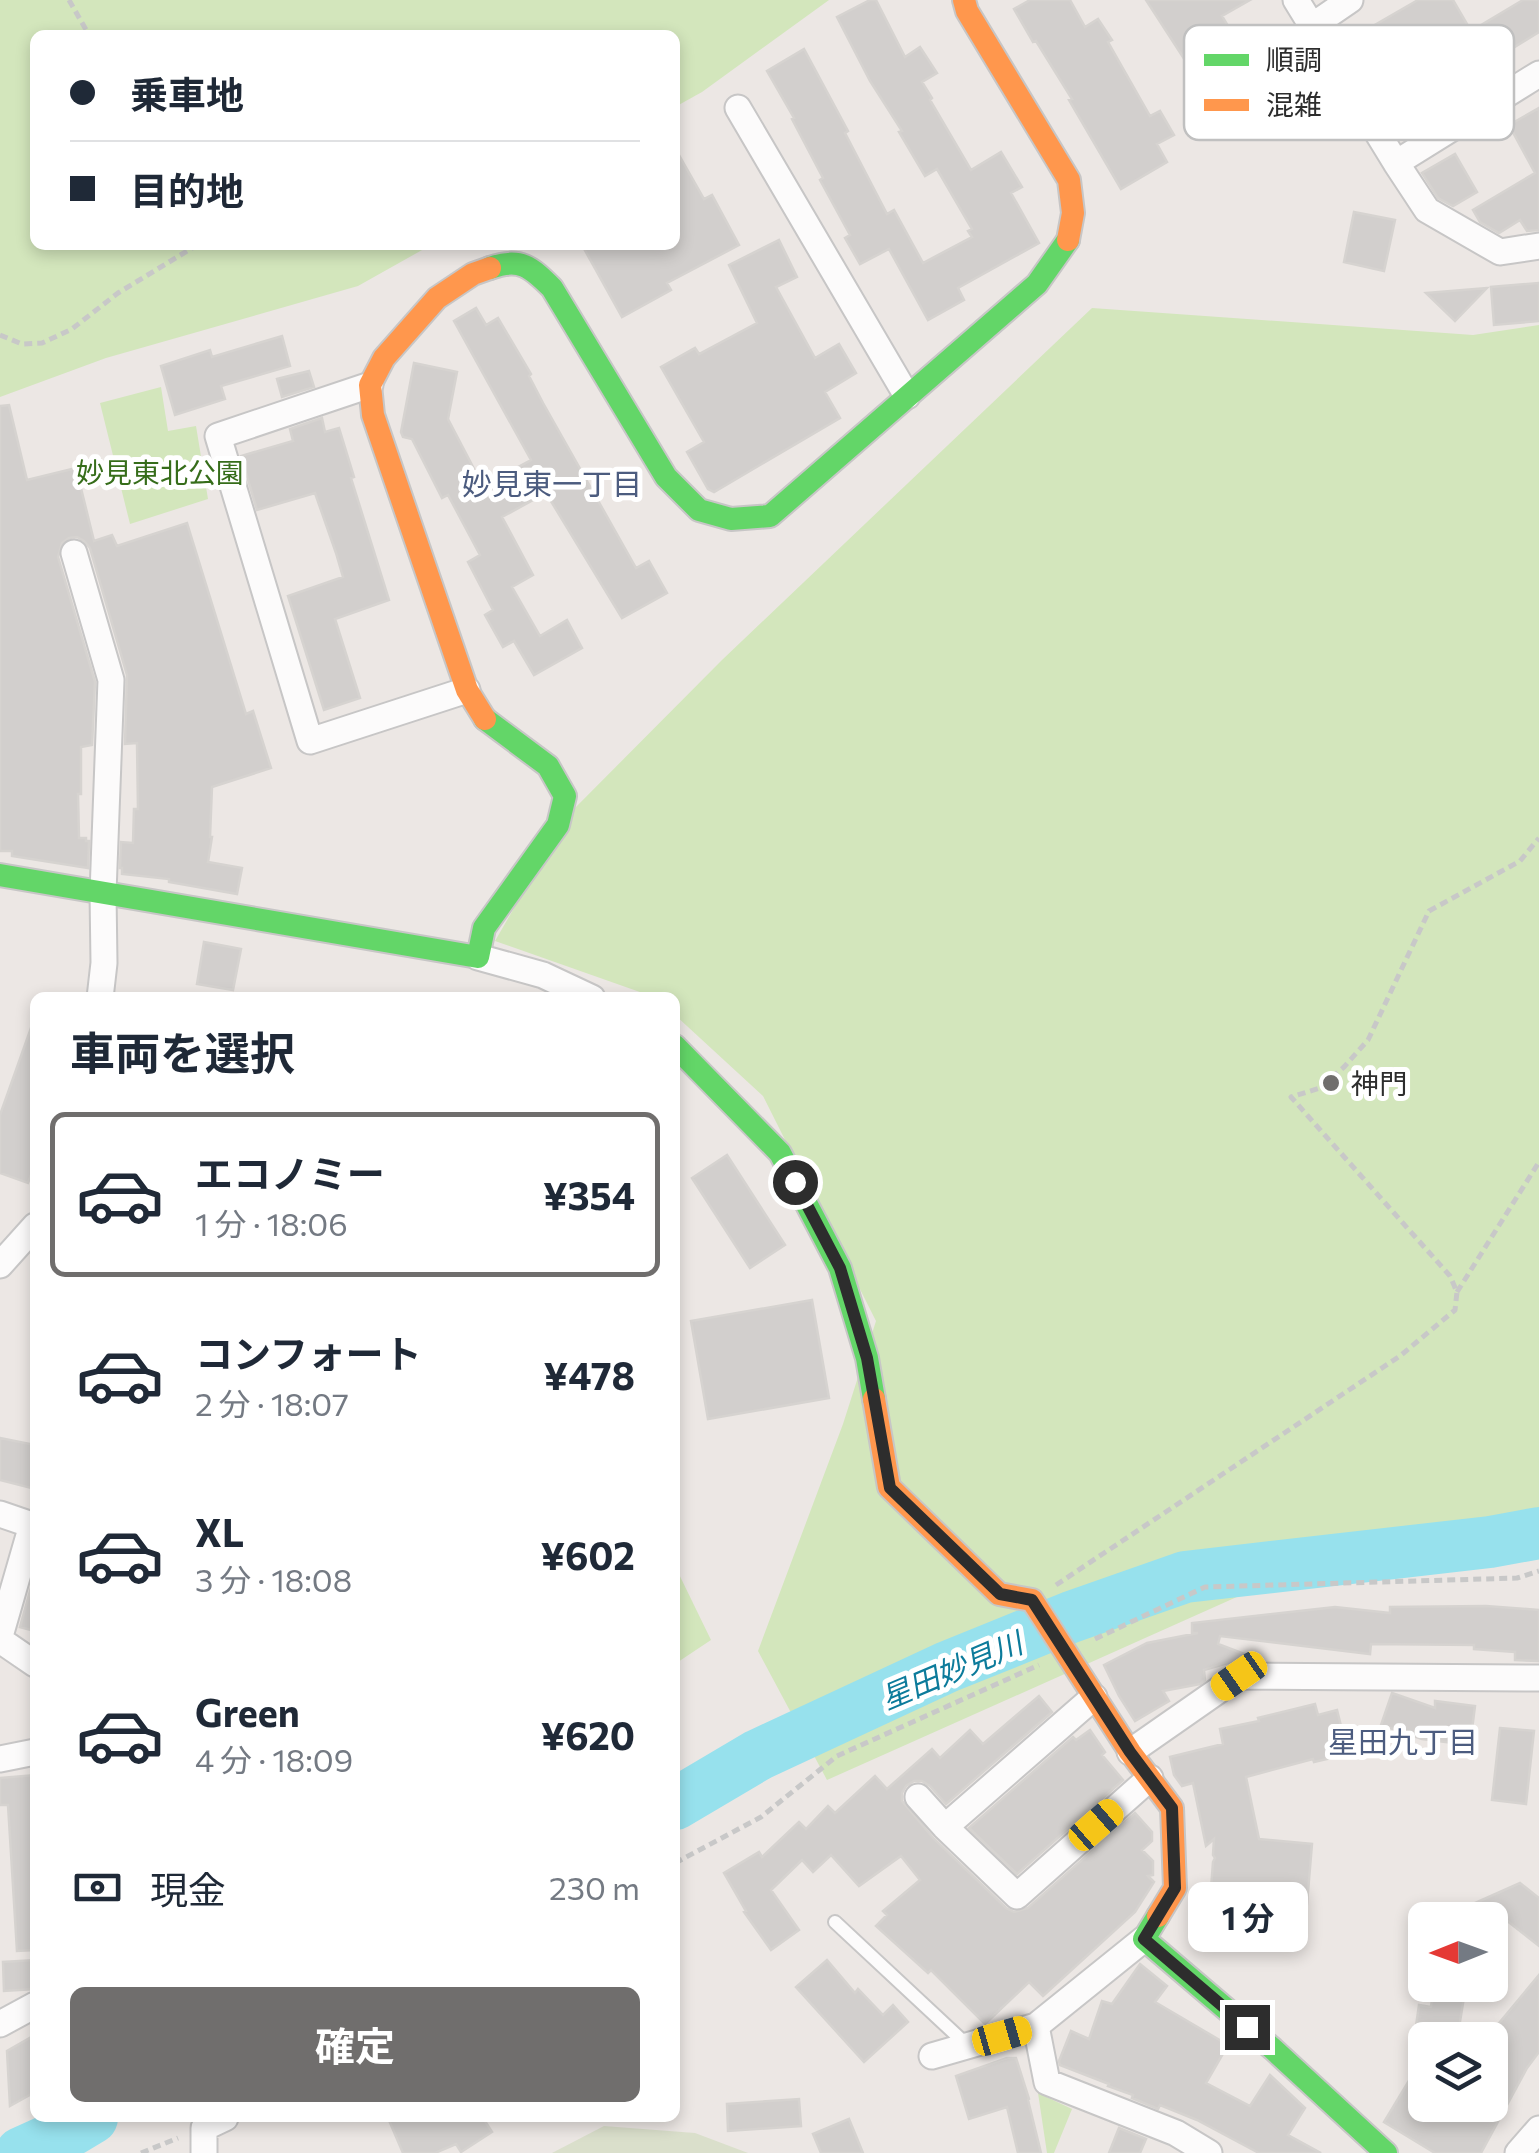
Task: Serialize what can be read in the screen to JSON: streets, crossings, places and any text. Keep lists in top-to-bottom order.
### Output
{
  "districts": ["妙見東一丁目", "星田九丁目"],
  "water": ["星田妙見川"],
  "parks": ["妙見東北公園"],
  "places": ["神門"],
  "legend": ["順調", "混雑"],
  "north": "left",
  "page": {
    "banner": ["乗車地", "目的地"],
    "heading": "車両を選択",
    "list": [
      {
        "name": "エコノミー",
        "note": "1 分 · 18:06",
        "value": "¥354"
      },
      {
        "name": "コンフォート",
        "note": "2 分 · 18:07",
        "value": "¥478"
      },
      {
        "name": "XL",
        "note": "3 分 · 18:08",
        "value": "¥602"
      },
      {
        "name": "Green",
        "note": "4 分 · 18:09",
        "value": "¥620"
      }
    ],
    "pay": ["現金", "230 m"],
    "bubble": "1 分",
    "buttons": "確定"
  }
}
